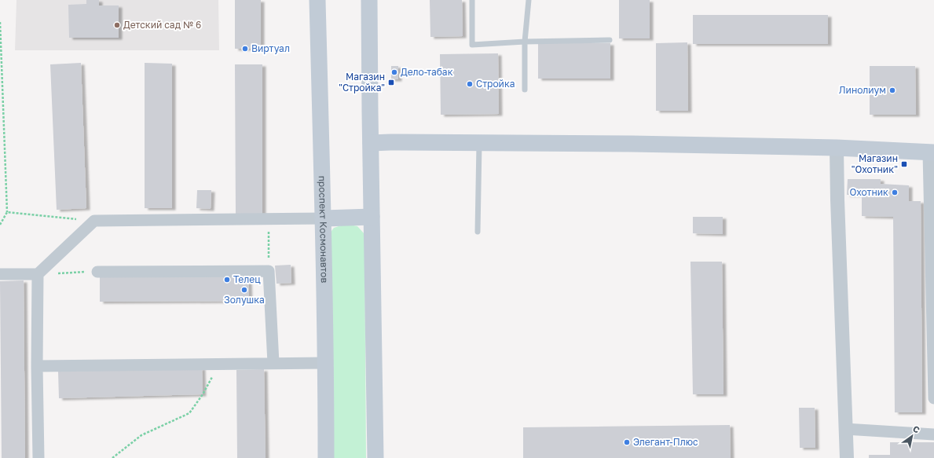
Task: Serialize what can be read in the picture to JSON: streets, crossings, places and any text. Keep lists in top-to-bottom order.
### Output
{
  "streets": {
    "main road": ["проспект Космонавтов"]
  },
  "places": {
    "other": [
      "Детский сад № 6",
      "Виртуал",
      "Дело-табак",
      "Стройка",
      "Линолиум",
      "Охотник",
      "Телец",
      "Золушка",
      "Элегант-Плюс"
    ],
    "transit": ["Магазин \"Стройка\"", "Магазин \"Охотник\""]
  },
  "north": "top right"
}
